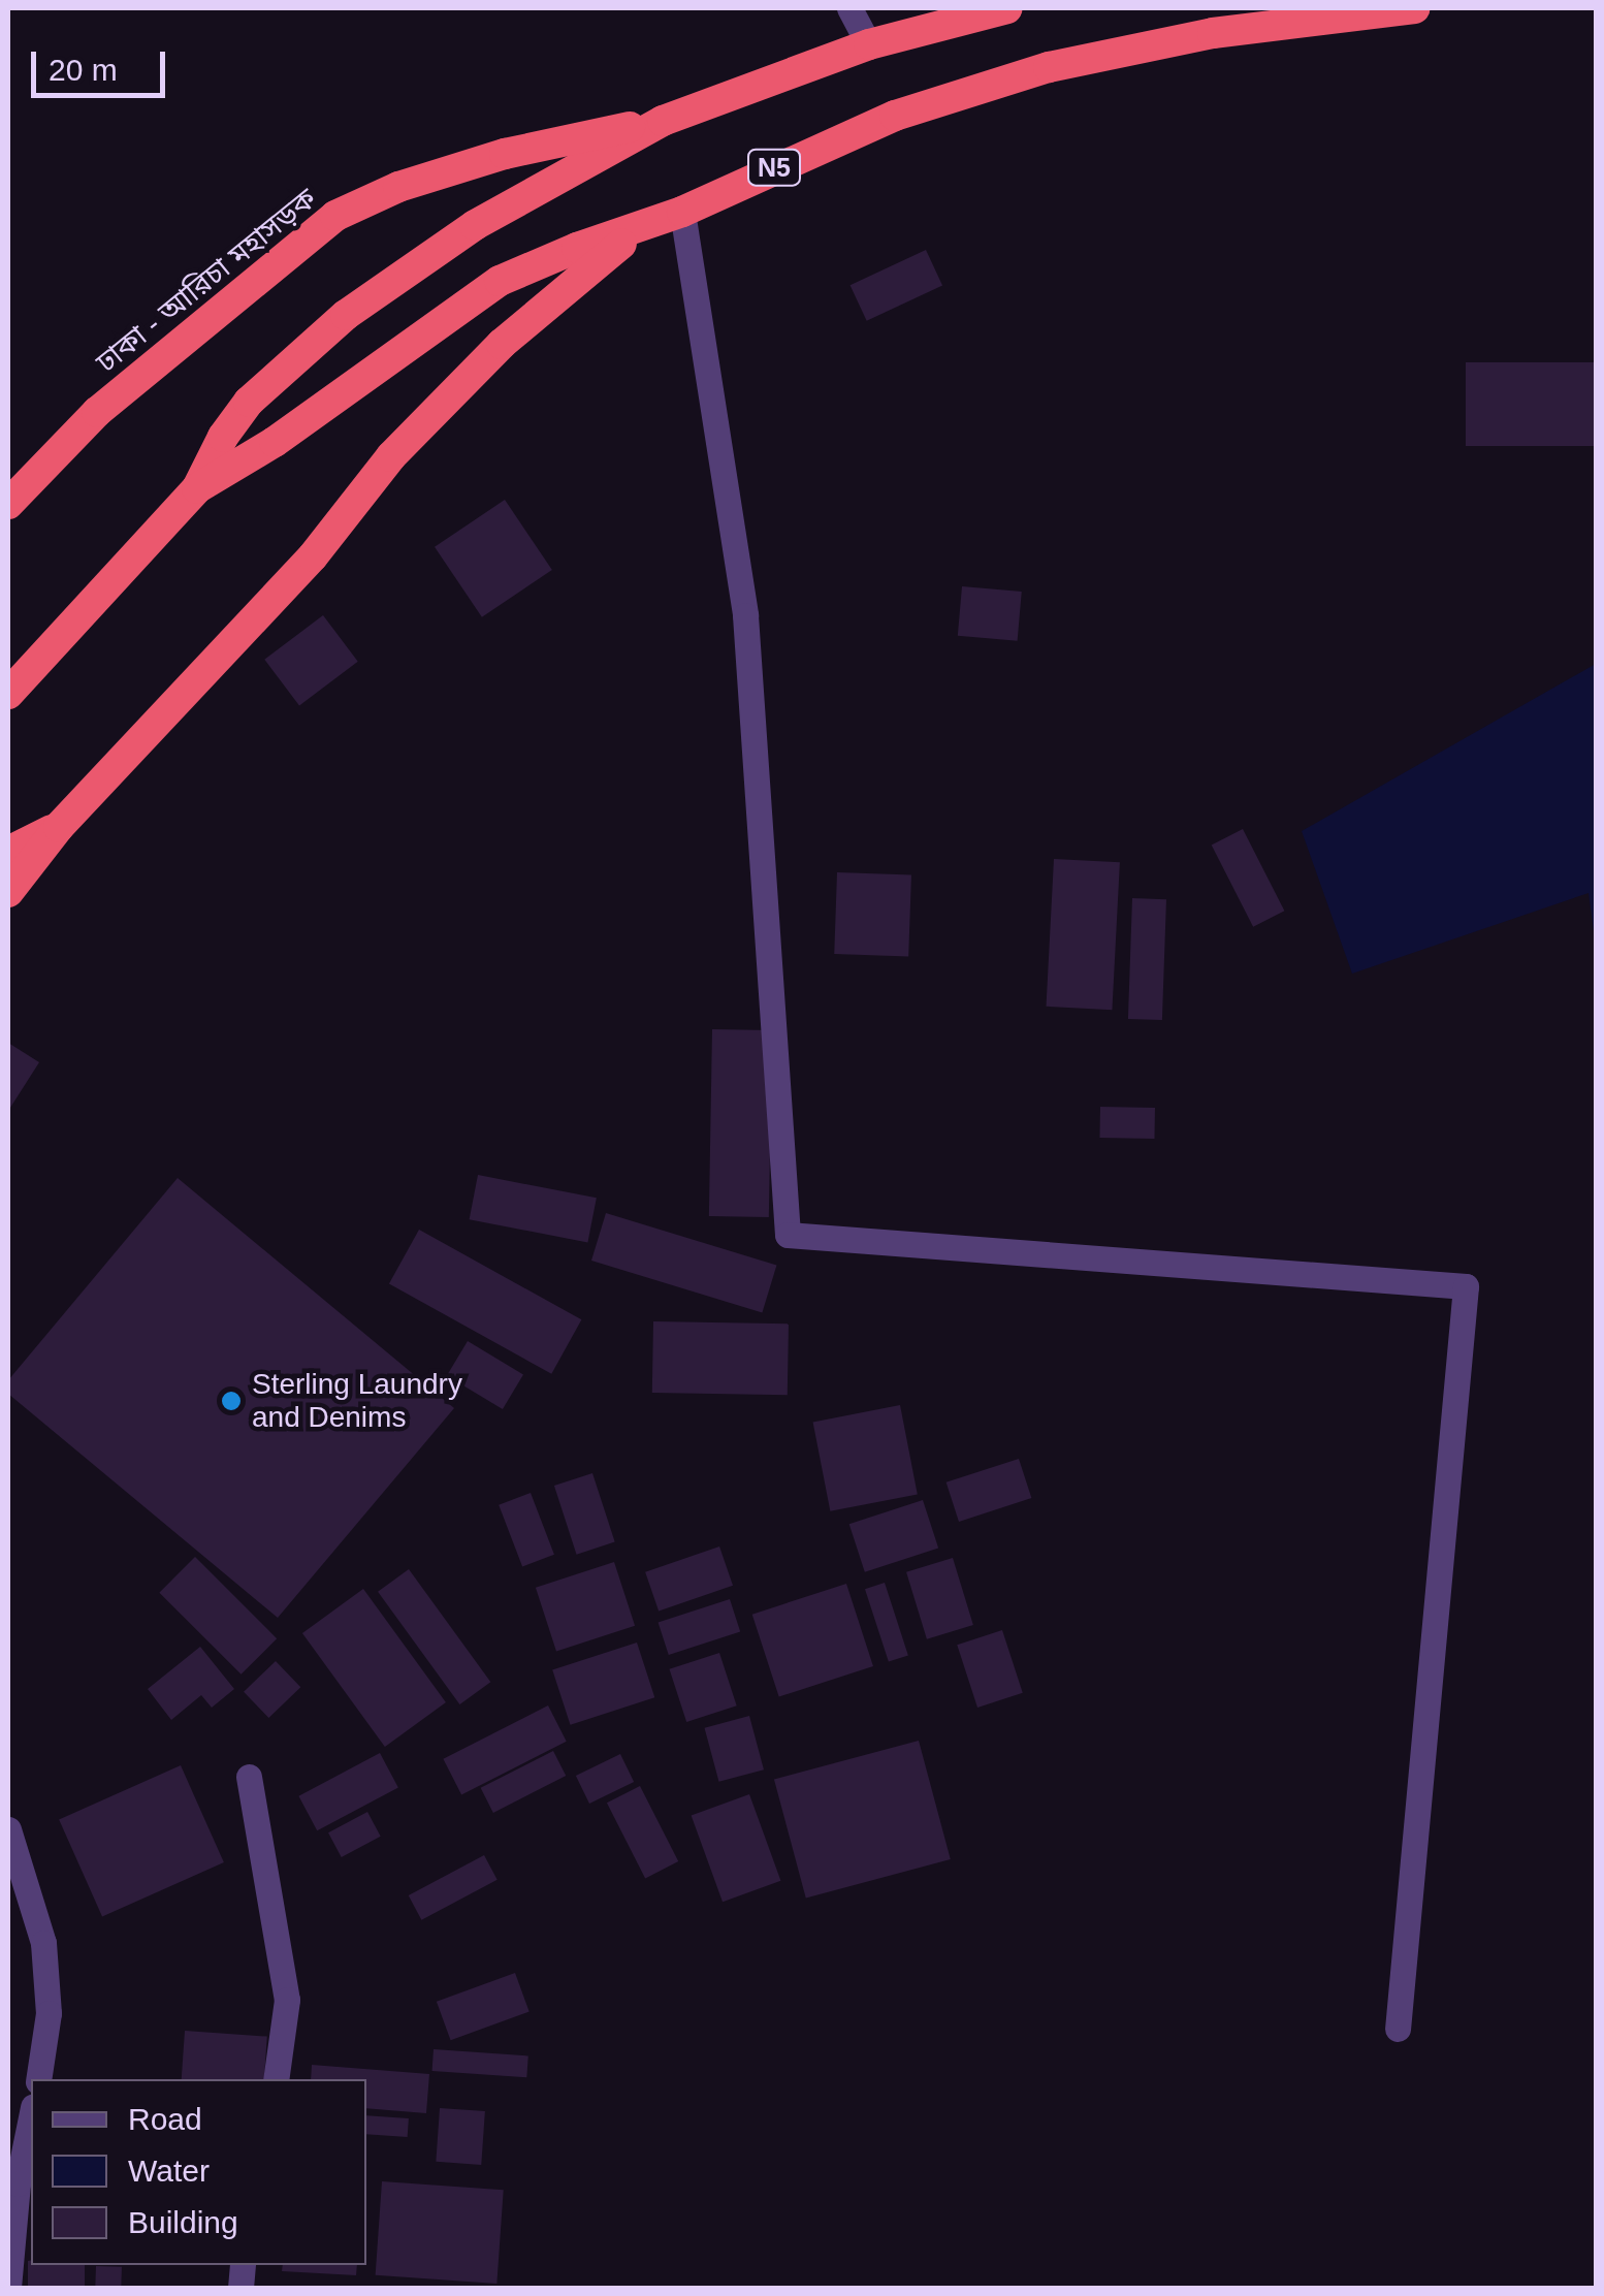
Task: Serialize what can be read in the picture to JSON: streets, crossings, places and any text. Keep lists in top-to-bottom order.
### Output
{
  "streets": {
    "highway": ["N5", "ঢাকা - আরিচা মহাসড়ক"]
  },
  "crossings": [
    ["N5", "ঢাকা - আরিচা মহাসড়ক"]
  ],
  "places": ["Sterling Laundry and Denims"],
  "legend": ["Road", "Water", "Building"],
  "scale_bar": "20 m"
}
